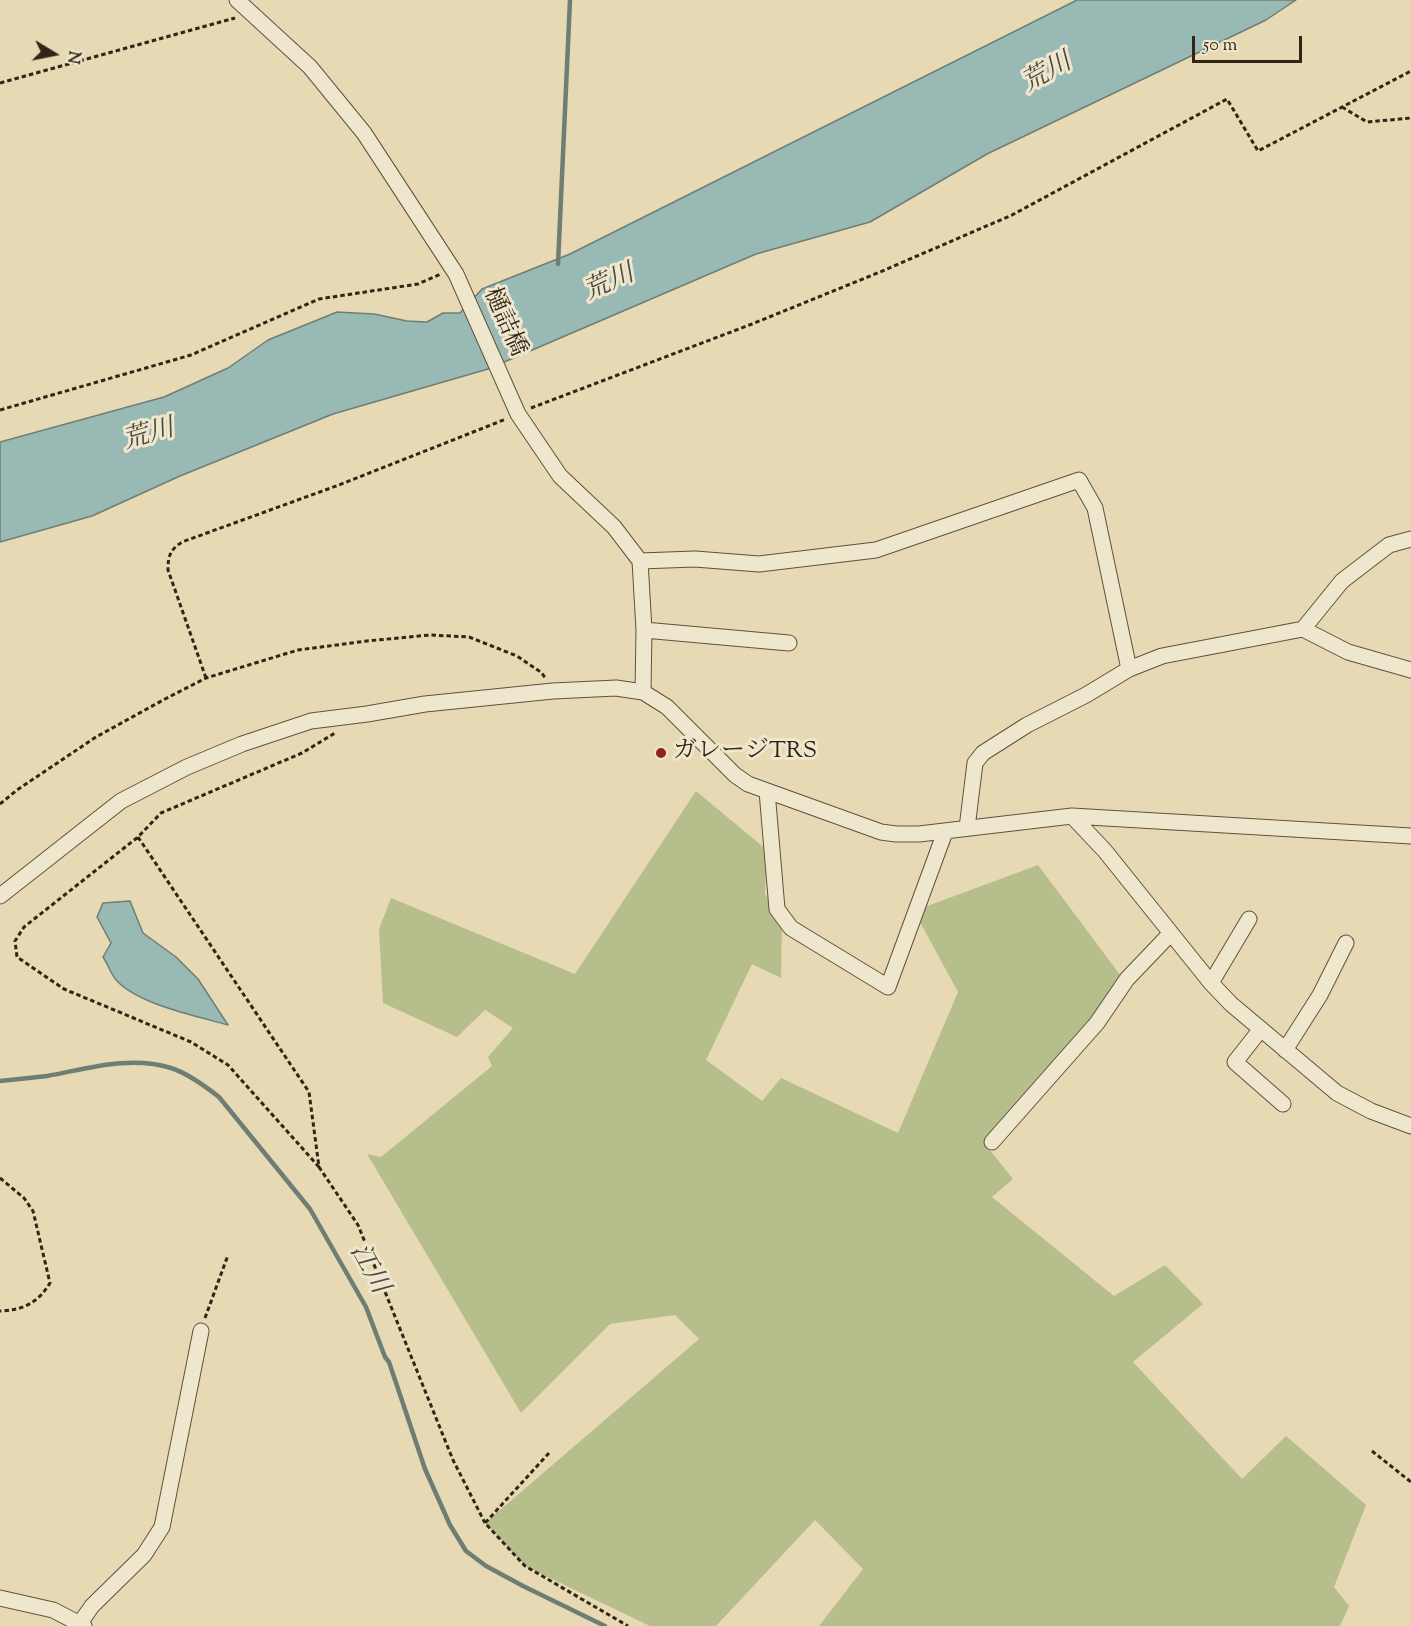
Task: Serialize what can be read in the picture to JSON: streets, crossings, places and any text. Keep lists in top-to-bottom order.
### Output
{
  "streets": {
    "street": ["樋詰橋"]
  },
  "water": ["荒川", "江川"],
  "places": ["ガレージTRS"],
  "scale_bar": "50 m",
  "north": "right"
}
